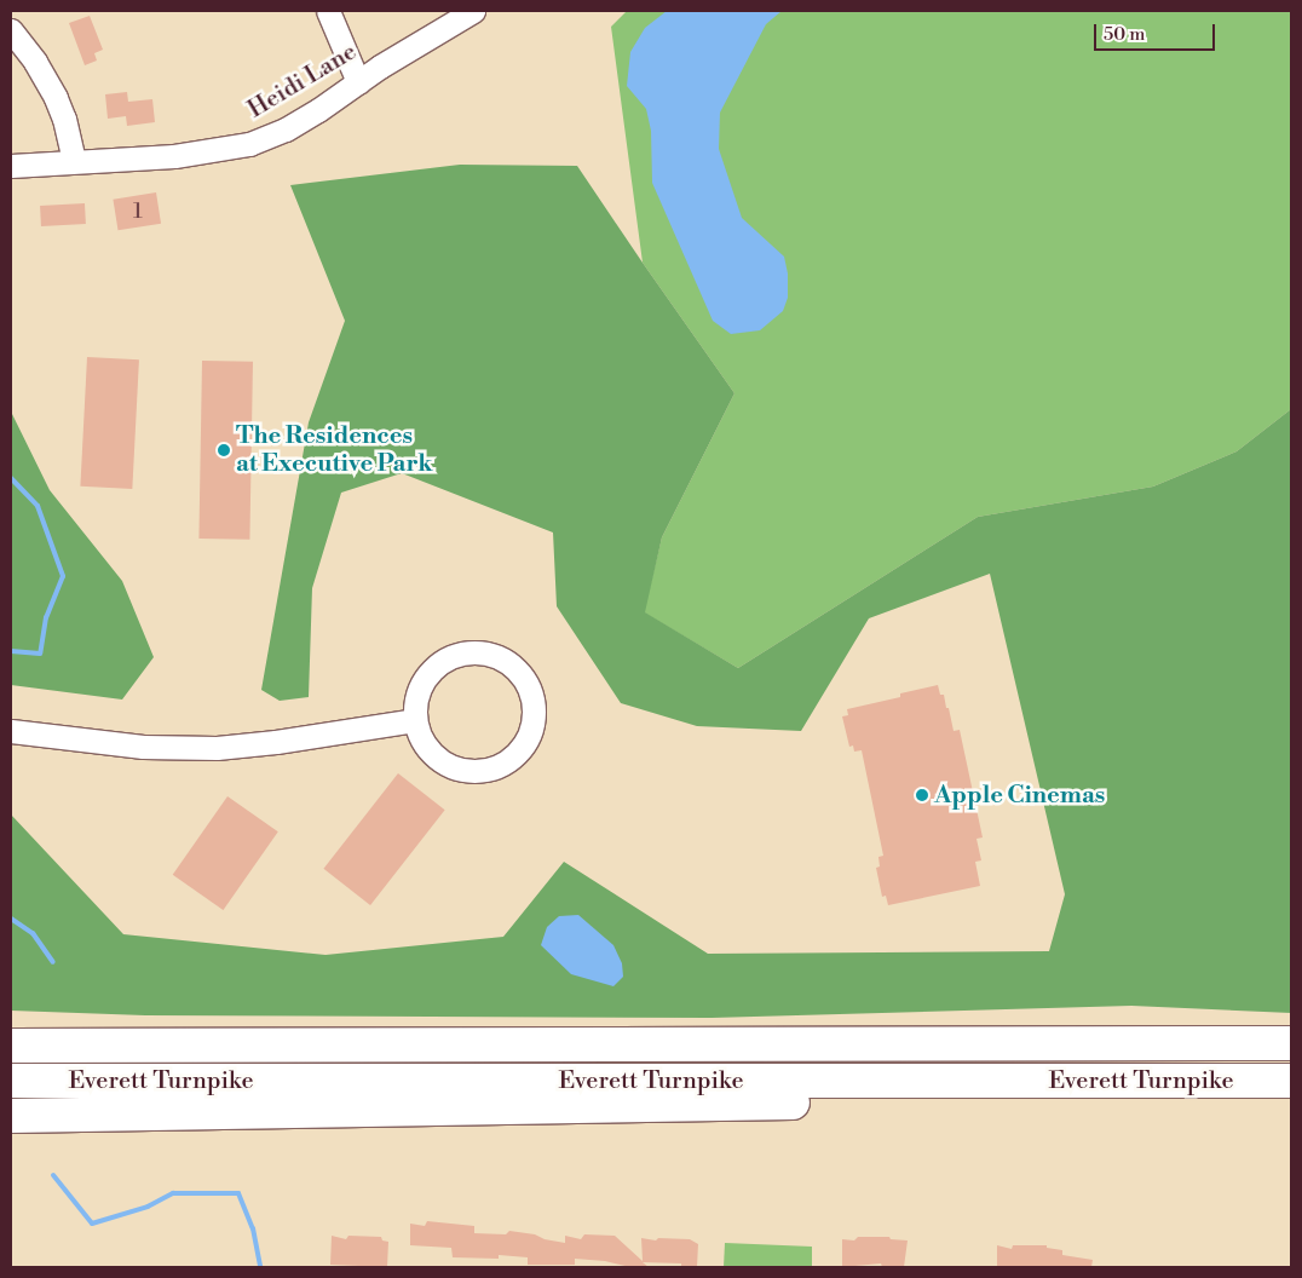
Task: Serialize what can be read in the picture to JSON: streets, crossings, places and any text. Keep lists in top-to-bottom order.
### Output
{
  "streets": {
    "highway": ["Everett Turnpike"],
    "street": ["Heidi Lane"]
  },
  "places": ["The Residences at Executive Park", "Apple Cinemas"],
  "house_numbers": ["1"],
  "scale_bar": "50 m"
}
